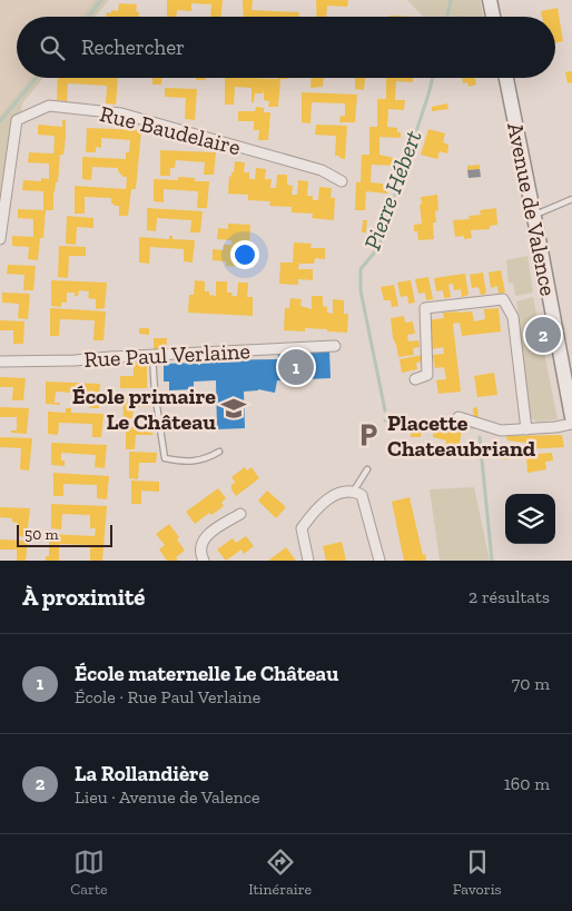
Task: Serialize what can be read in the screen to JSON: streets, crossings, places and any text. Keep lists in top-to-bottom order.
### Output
{
  "streets": {
    "main road": ["Avenue de Valence"],
    "street": ["Rue Baudelaire", "Rue Paul Verlaine"]
  },
  "water": ["Pierre Hébert"],
  "places": {
    "school or university": ["École primaire Le Château"],
    "parking": ["Placette Chateaubriand"]
  },
  "scale_bar": "50 m",
  "page": {
    "search": "Rechercher",
    "pins": ["2", "1"],
    "scale": "50 m",
    "heading": ["À proximité", "2 résultats"],
    "list": [
      {
        "mark": "1",
        "name": "École maternelle Le Château",
        "note": "École · Rue Paul Verlaine",
        "value": "70 m"
      },
      {
        "mark": "2",
        "name": "La Rollandière",
        "note": "Lieu · Avenue de Valence",
        "value": "160 m"
      }
    ],
    "nav": ["Carte", "Itinéraire", "Favoris"]
  }
}
